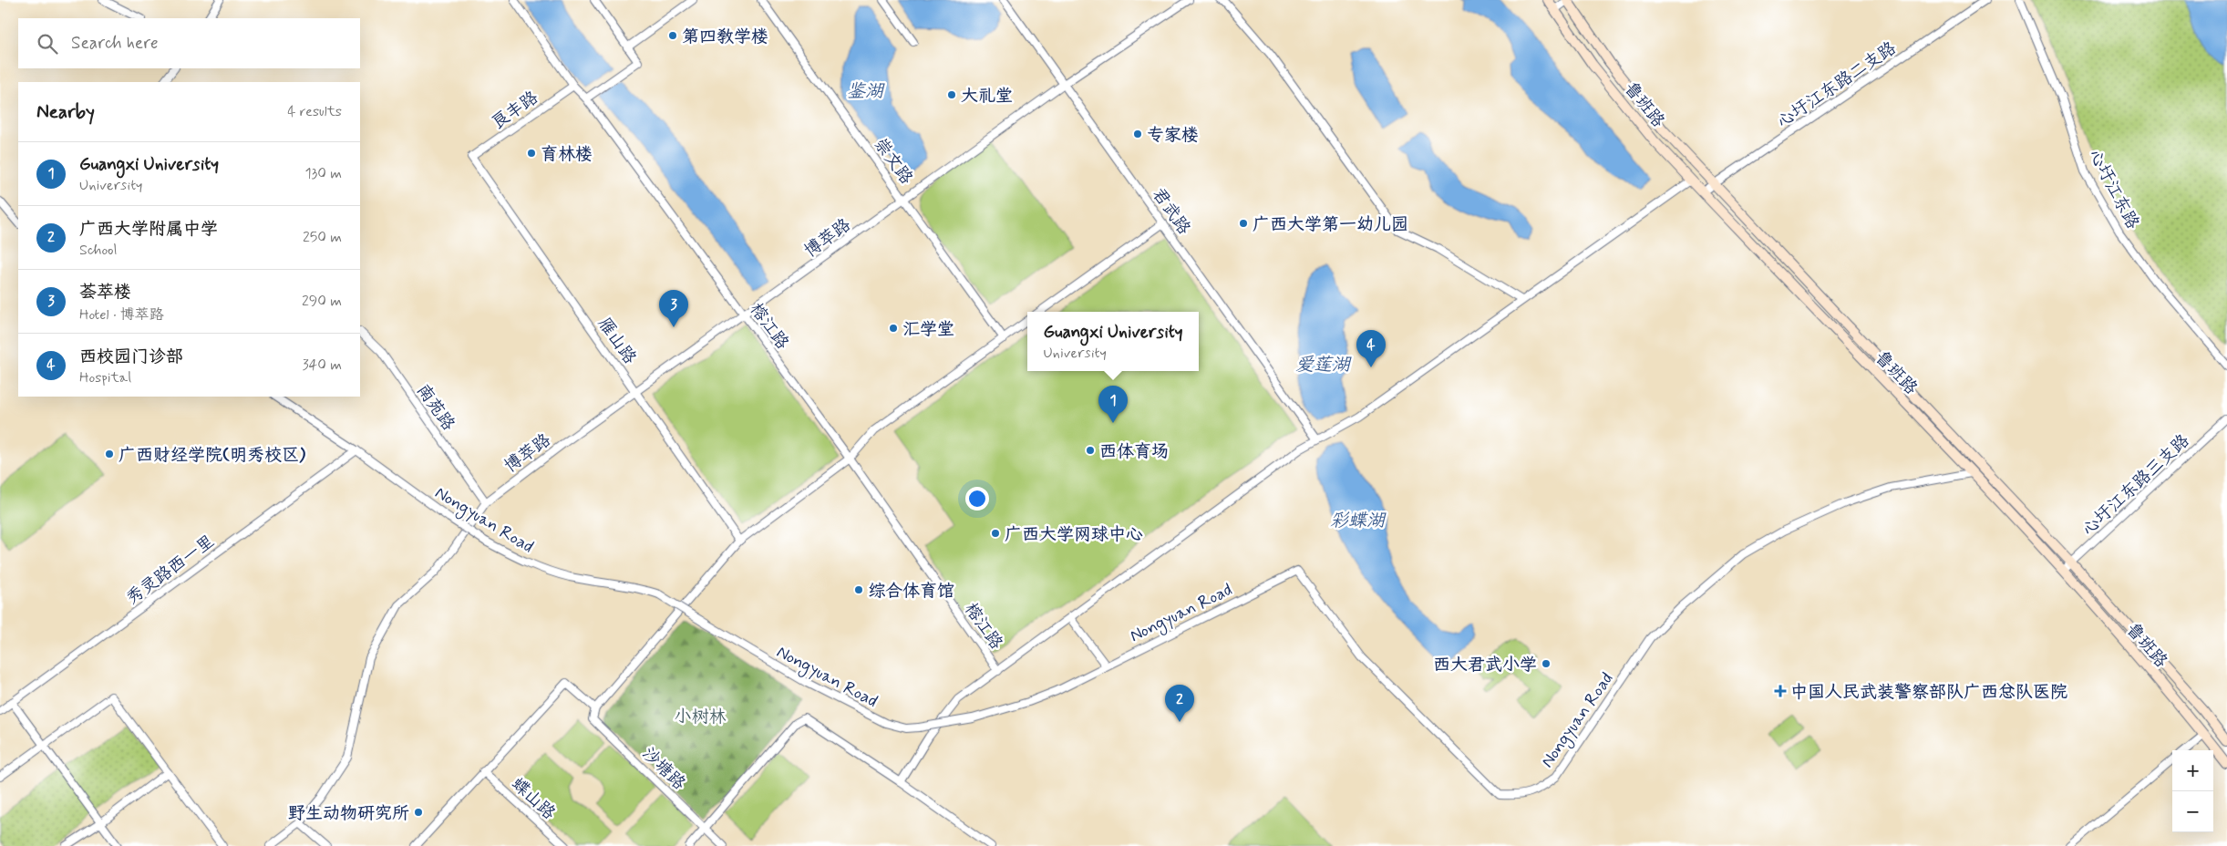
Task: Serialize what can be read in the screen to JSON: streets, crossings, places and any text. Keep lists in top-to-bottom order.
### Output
{
  "streets": {
    "main road": ["鲁班路"],
    "street": [
      "心圩江东路二支路",
      "良丰路",
      "崇文路",
      "心圩江东路",
      "君武路",
      "博萃路",
      "榕江路",
      "雁山路",
      "南苑路",
      "心圩江东路三支路",
      "Nongyuan Road",
      "秀灵路西一里",
      "沙塘路",
      "蝶山路"
    ]
  },
  "crossings": [
    ["心圩江东路二支路", "鲁班路"],
    ["鲁班路", "心圩江东路三支路"],
    ["鲁班路", "Nongyuan Road"],
    ["良丰路", "榕江路"],
    ["良丰路", "雁山路"],
    ["崇文路", "博萃路"],
    ["君武路", "博萃路"],
    ["博萃路", "榕江路"],
    ["博萃路", "雁山路"],
    ["博萃路", "南苑路"],
    ["Nongyuan Road", "秀灵路西一里"]
  ],
  "water": ["鉴湖", "爱莲湖", "彩蝶湖"],
  "parks": ["小树林"],
  "places": {
    "other": [
      "第四教学楼",
      "大礼堂",
      "专家楼",
      "育林楼",
      "广西大学第一幼儿园",
      "汇学堂",
      "西体育场",
      "广西财经学院(明秀校区)",
      "广西大学网球中心",
      "综合体育馆",
      "西大君武小学",
      "野生动物研究所"
    ],
    "health": ["中国人民武装警察部队广西总队医院"]
  },
  "page": {
    "search": "Search here",
    "heading": ["Nearby", "4 results"],
    "list": [
      {
        "mark": "1",
        "name": "Guangxi University",
        "note": "University",
        "value": "130 m"
      },
      {
        "mark": "2",
        "name": "广西大学附属中学",
        "note": "School",
        "value": "250 m"
      },
      {
        "mark": "3",
        "name": "荟萃楼",
        "note": "Hotel · 博萃路",
        "value": "290 m"
      },
      {
        "mark": "4",
        "name": "西校园门诊部",
        "note": "Hospital",
        "value": "340 m"
      }
    ],
    "pins": [
      "3",
      "4",
      "1",
      "2"
    ],
    "popup": ["Guangxi University", "University"],
    "map_buttons": ["+", "−"]
  }
}
